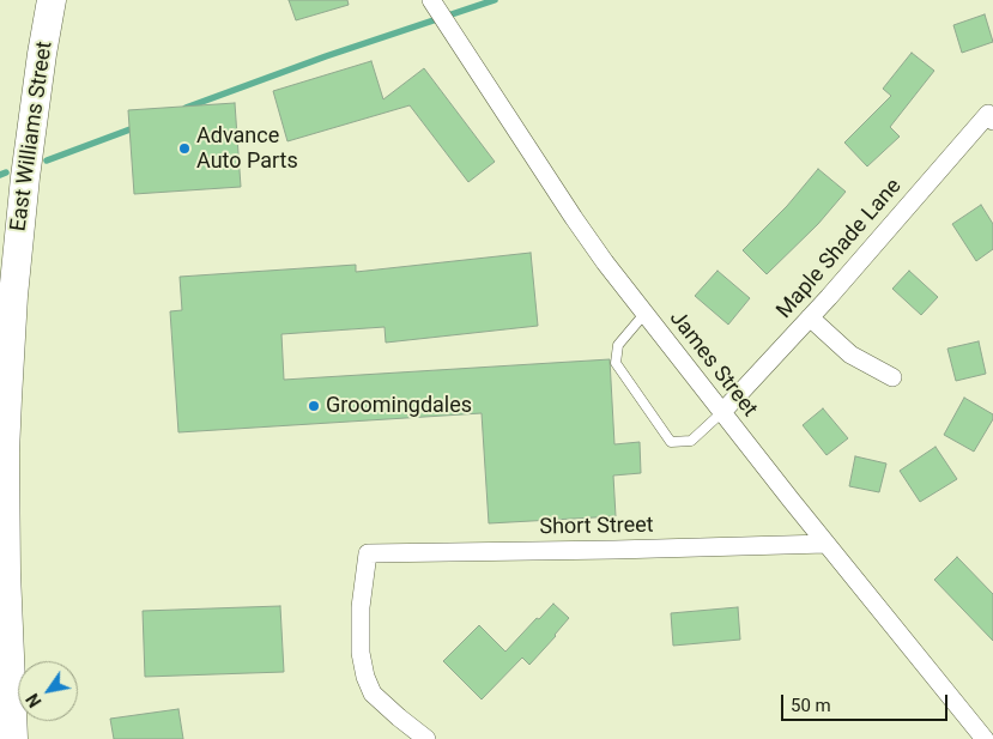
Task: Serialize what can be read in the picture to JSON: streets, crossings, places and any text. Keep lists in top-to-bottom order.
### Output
{
  "streets": {
    "main road": ["East Williams Street"],
    "street": ["Maple Shade Lane", "James Street", "Short Street"]
  },
  "crossings": [
    ["Maple Shade Lane", "James Street"],
    ["James Street", "Short Street"]
  ],
  "places": ["Advance Auto Parts", "Groomingdales"],
  "scale_bar": "50 m",
  "north": "bottom left"
}
